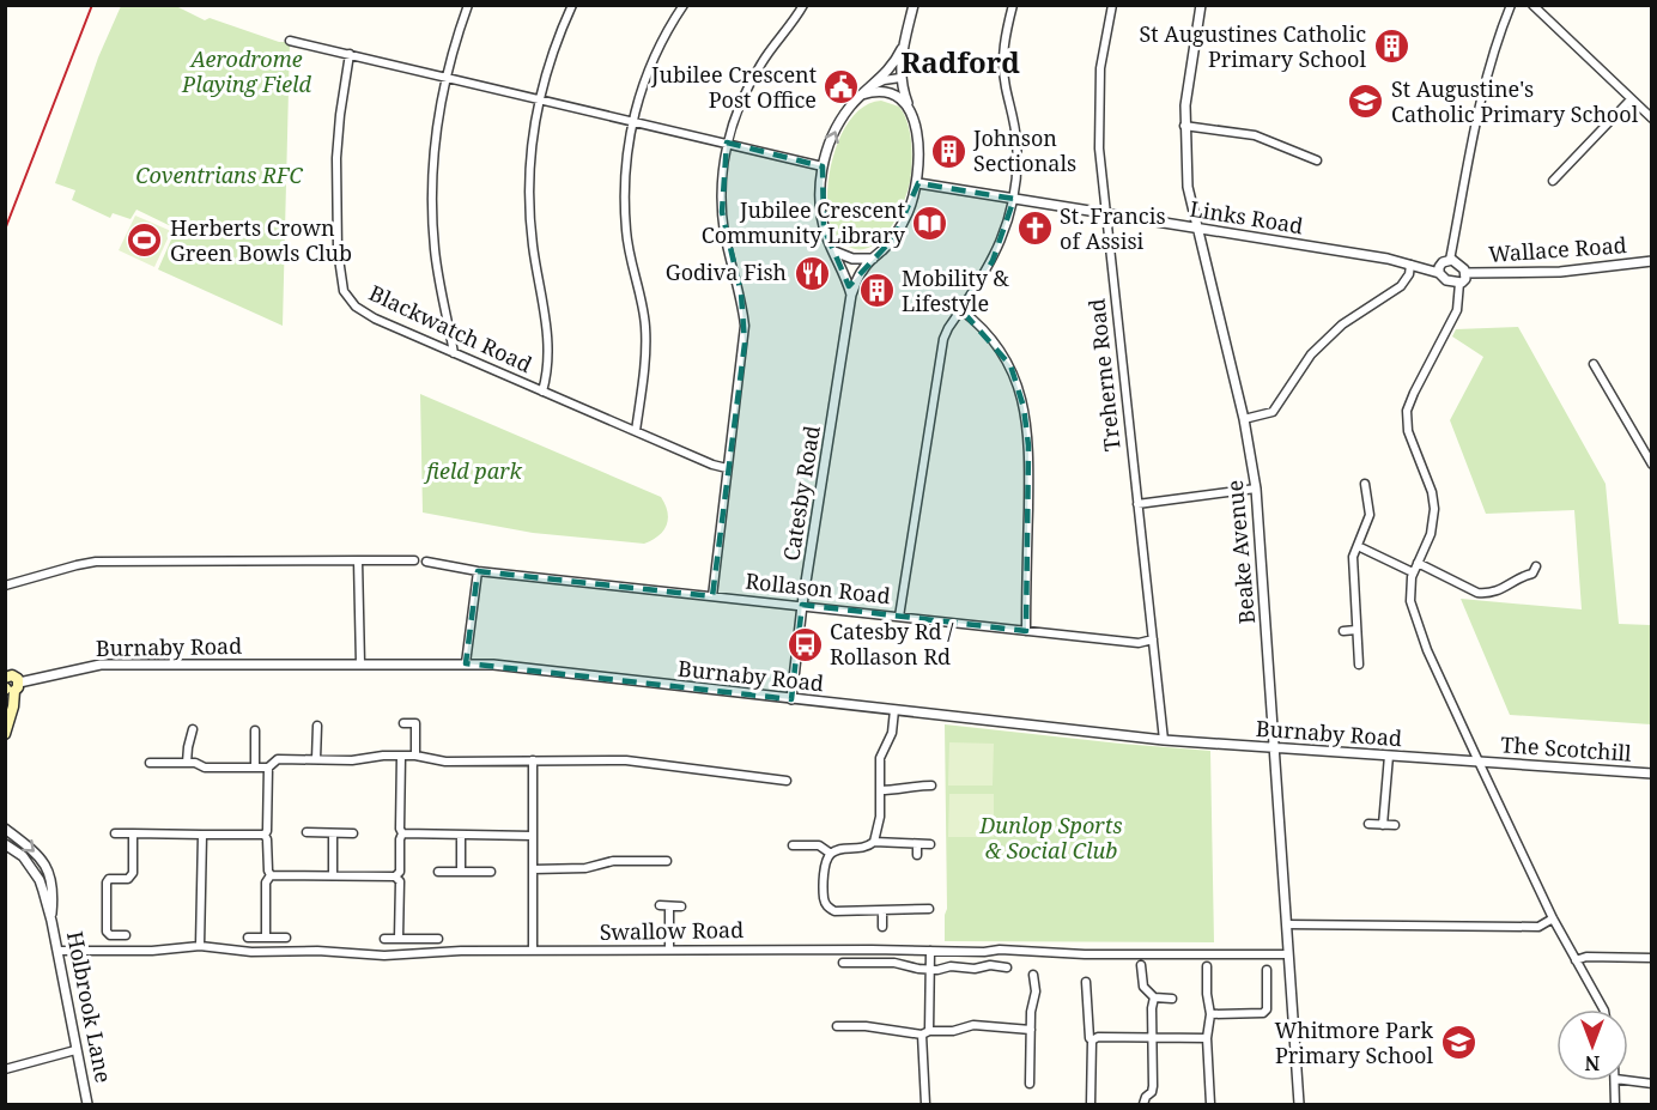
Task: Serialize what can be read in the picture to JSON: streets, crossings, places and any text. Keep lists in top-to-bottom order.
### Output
{
  "streets": {
    "street": [
      "Links Road",
      "Wallace Road",
      "Blackwatch Road",
      "Treherne Road",
      "Catesby Road",
      "Beake Avenue",
      "Rollason Road",
      "Burnaby Road",
      "The Scotchill",
      "Swallow Road",
      "Holbrook Lane"
    ]
  },
  "crossings": [
    ["Links Road", "Wallace Road"],
    ["Links Road", "Treherne Road"],
    ["Links Road", "Catesby Road"],
    ["Links Road", "Beake Avenue"],
    ["Treherne Road", "Rollason Road"],
    ["Treherne Road", "Burnaby Road"],
    ["Catesby Road", "Rollason Road"],
    ["Catesby Road", "Burnaby Road"],
    ["Beake Avenue", "Burnaby Road"],
    ["Beake Avenue", "Swallow Road"],
    ["Burnaby Road", "The Scotchill"],
    ["Swallow Road", "Holbrook Lane"]
  ],
  "districts": ["Radford"],
  "parks": [
    "Aerodrome Playing Field",
    "Coventrians RFC",
    "field park",
    "Dunlop Sports & Social Club"
  ],
  "places": {
    "building": ["St Augustines Catholic Primary School", "Johnson Sectionals", "Mobility & Lifestyle"],
    "public building": ["Jubilee Crescent Post Office"],
    "school or university": ["St Augustine's Catholic Primary School", "Whitmore Park Primary School"],
    "library": ["Jubilee Crescent Community Library"],
    "church": ["St. Francis of Assisi"],
    "sports": ["Herberts Crown Green Bowls Club"],
    "restaurant": ["Godiva Fish"],
    "bus stop": ["Catesby Rd / Rollason Rd"]
  },
  "north": "bottom"
}
